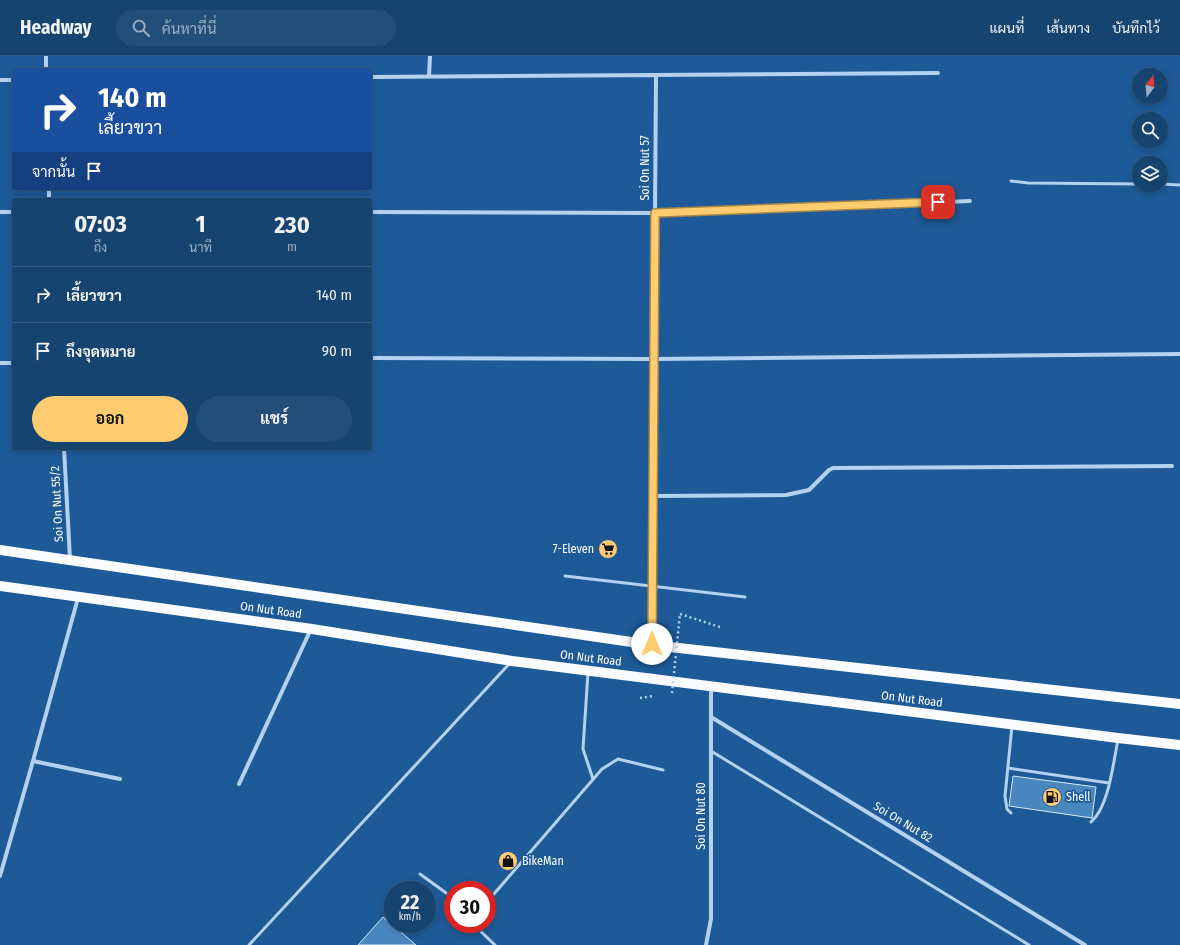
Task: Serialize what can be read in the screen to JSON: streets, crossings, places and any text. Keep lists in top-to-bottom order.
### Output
{
  "streets": {
    "main road": ["On Nut Road"],
    "street": [
      "Soi On Nut 57",
      "Soi On Nut 55/2",
      "Soi On Nut 80",
      "Soi On Nut 82"
    ]
  },
  "crossings": [
    ["Soi On Nut 57", "On Nut Road"],
    ["Soi On Nut 55/2", "On Nut Road"],
    ["On Nut Road", "Soi On Nut 80"],
    ["Soi On Nut 80", "Soi On Nut 82"]
  ],
  "places": {
    "supermarket": ["7-Eleven"],
    "fuel station": ["Shell"],
    "shop": ["BikeMan"]
  },
  "north": "top",
  "page": {
    "header": "Headway",
    "search": "ค้นหาที่นี่",
    "nav": ["แผนที่", "เส้นทาง", "บันทึกไว้"],
    "turn": ["140 m", "เลี้ยวขวา"],
    "then": "จากนั้น",
    "eta": [
      "07:03",
      "ถึง",
      "1",
      "นาที",
      "230",
      "m"
    ],
    "list": [
      {
        "name": "เลี้ยวขวา",
        "value": "140 m"
      },
      {
        "name": "ถึงจุดหมาย",
        "value": "90 m"
      }
    ],
    "buttons": ["ออก", "แชร์"],
    "speed": "22 km/h",
    "limit": "30"
  }
}
